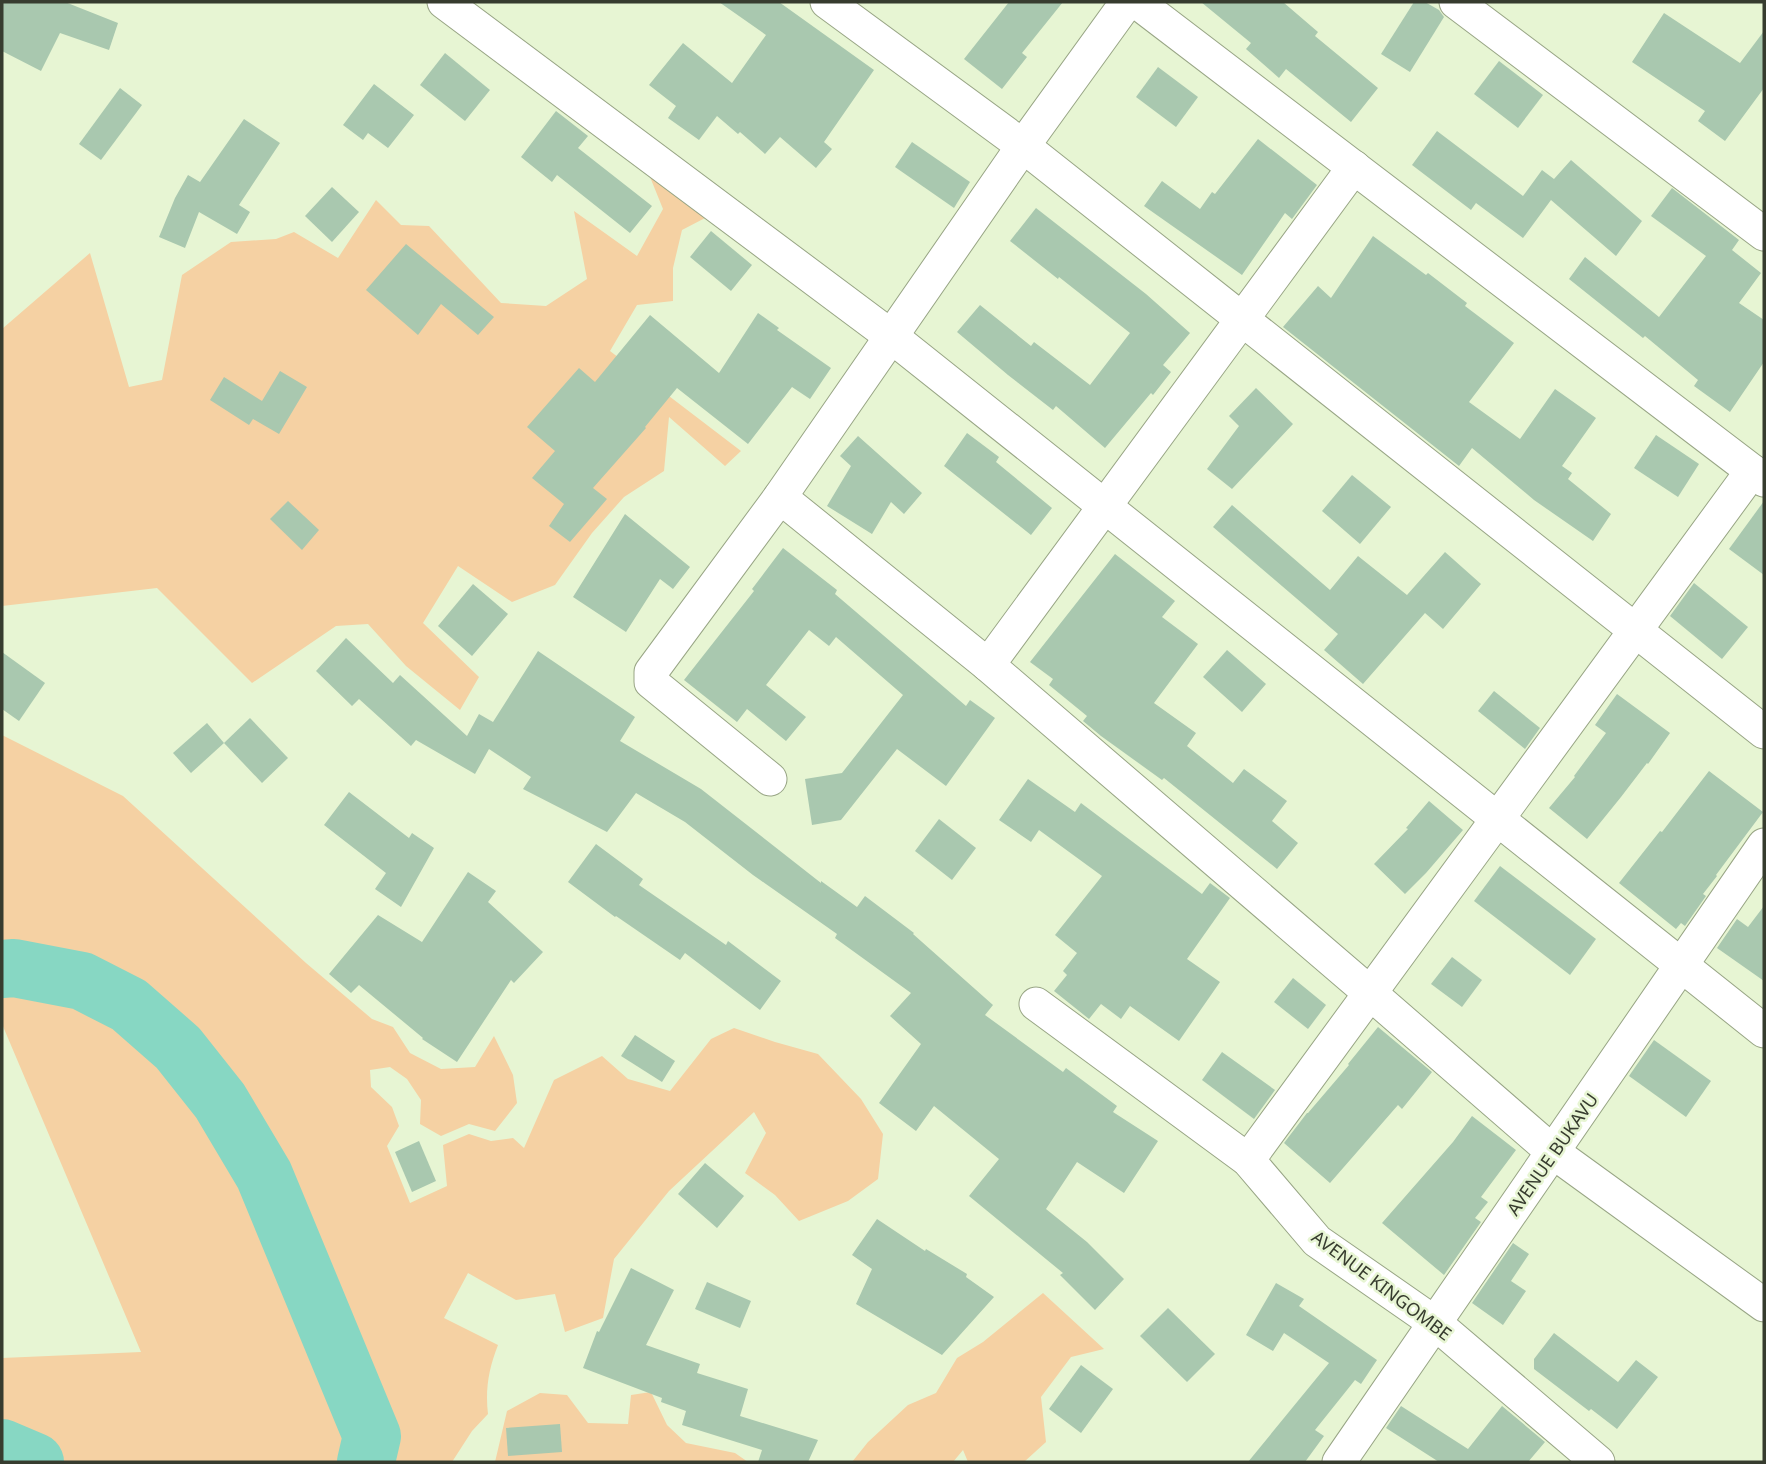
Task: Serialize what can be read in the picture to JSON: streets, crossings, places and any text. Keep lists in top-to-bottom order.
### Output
{
  "streets": {
    "street": ["AVENUE BUKAVU", "AVENUE KINGOMBE"]
  },
  "crossings": [
    ["AVENUE BUKAVU", "AVENUE KINGOMBE"]
  ]
}
